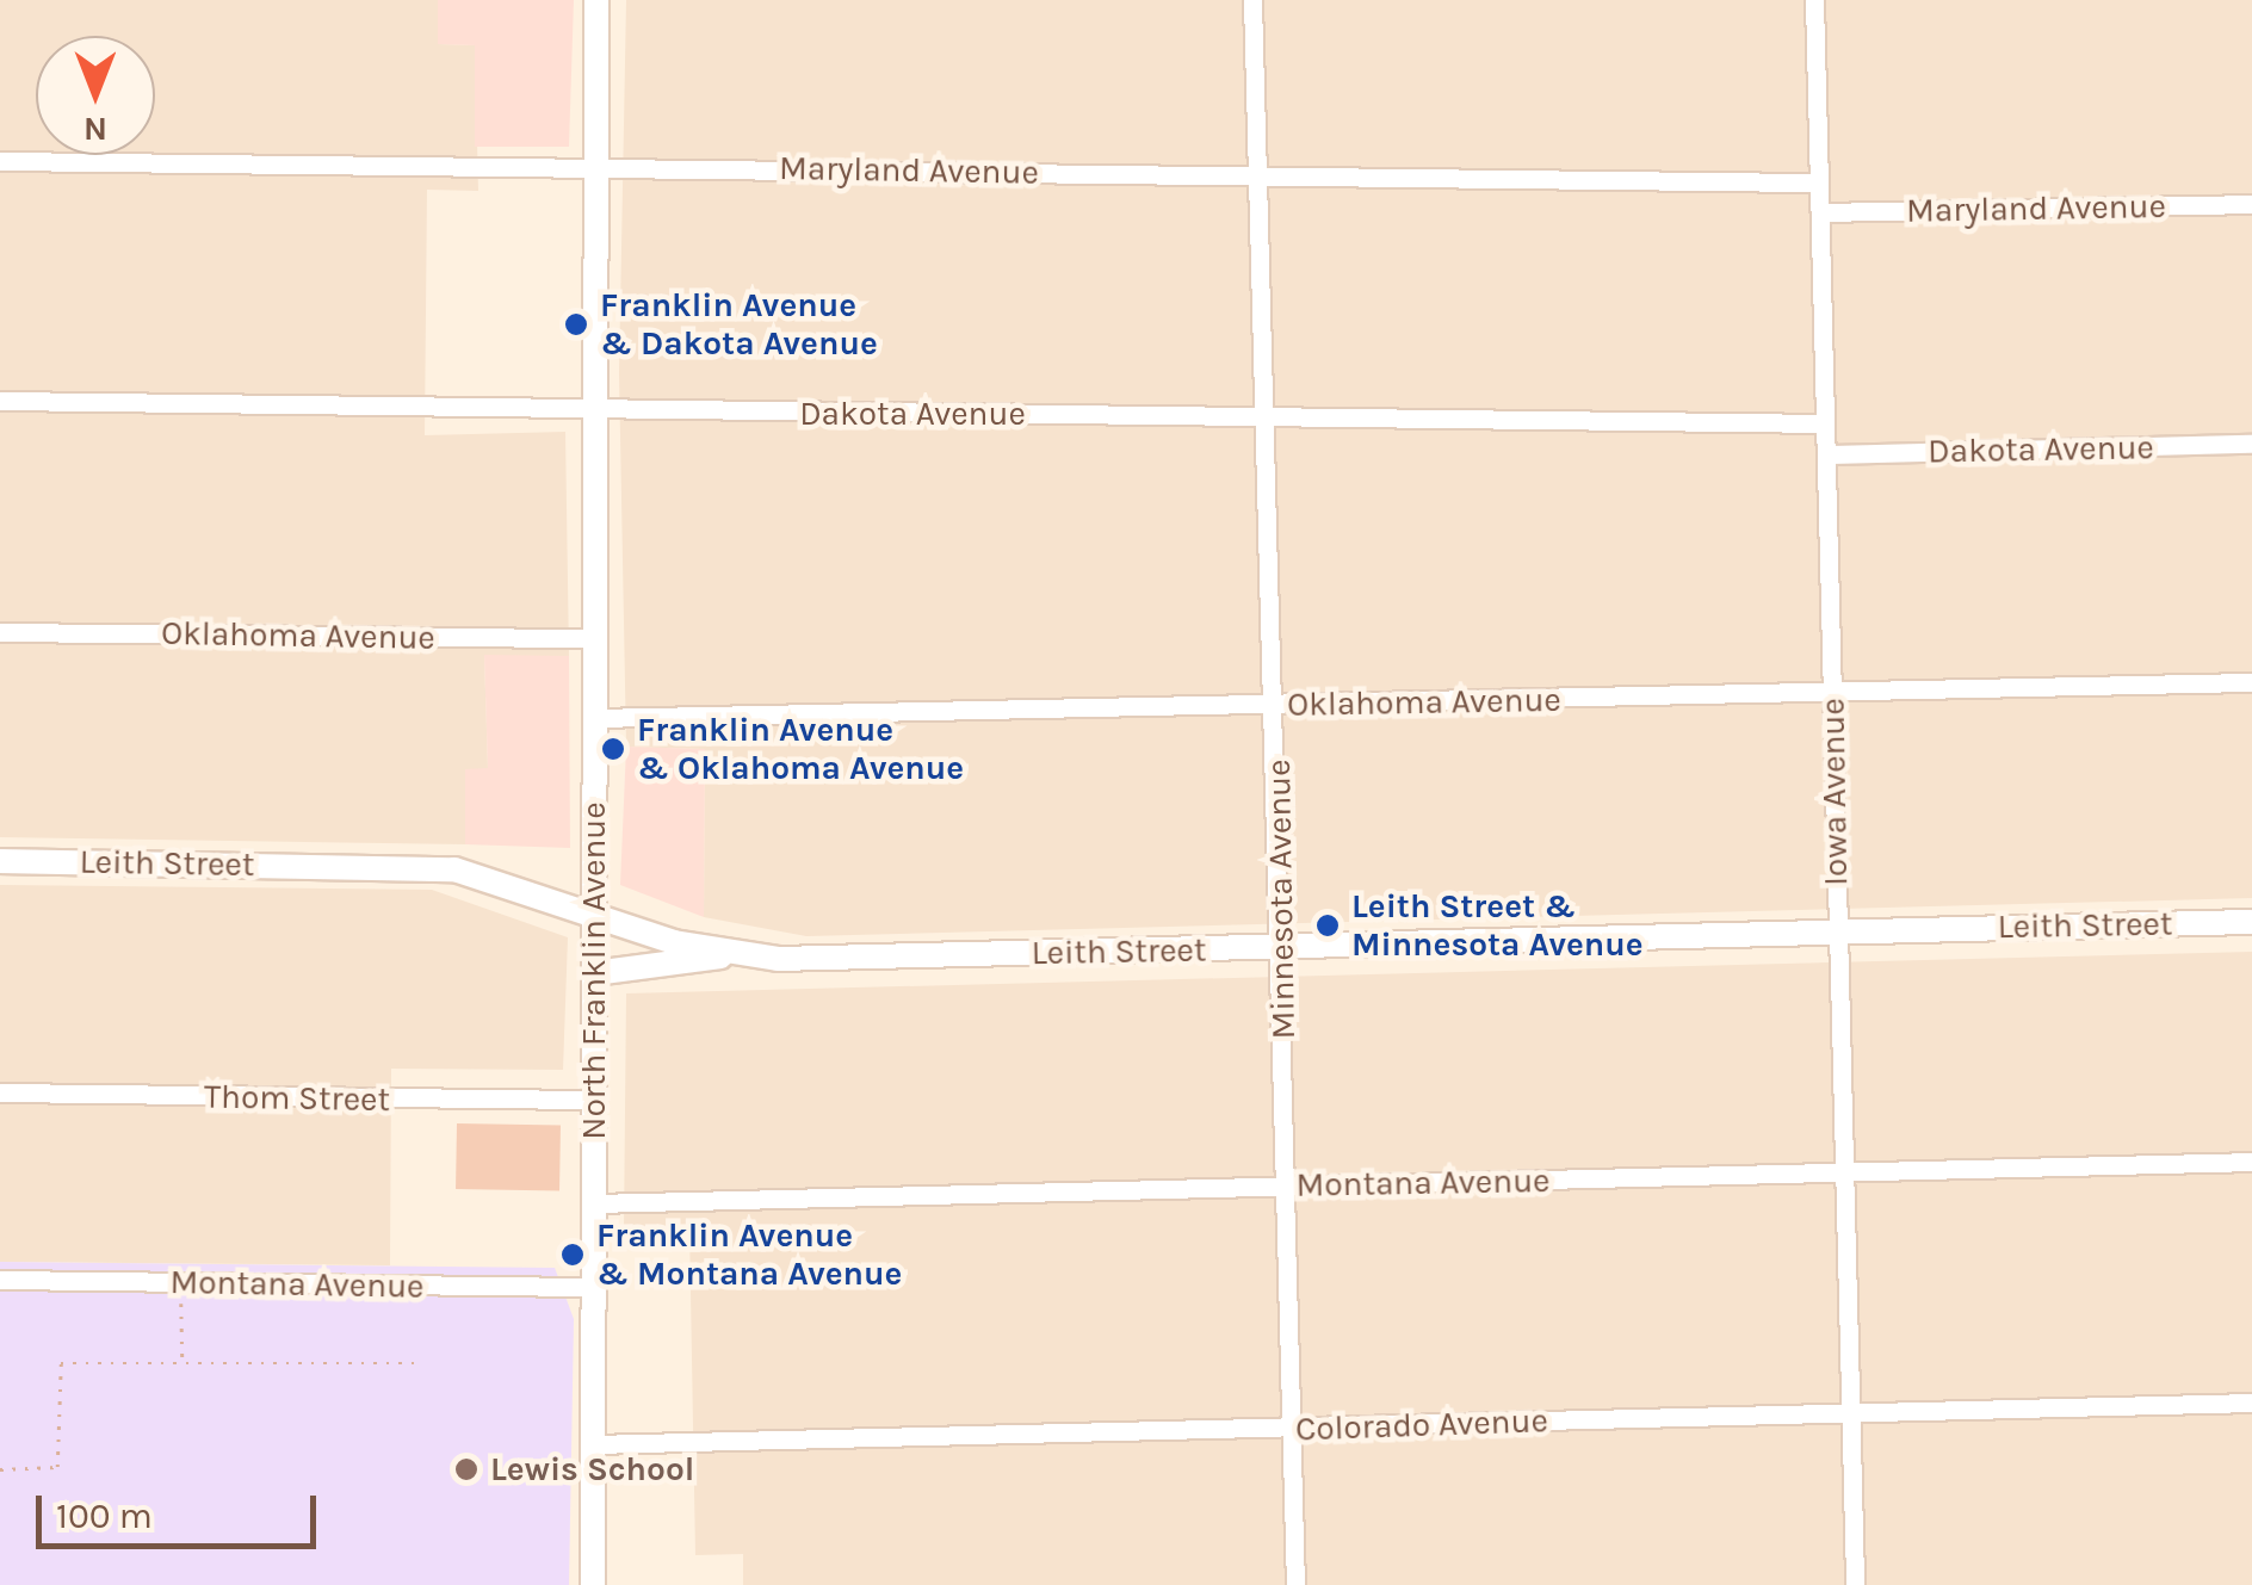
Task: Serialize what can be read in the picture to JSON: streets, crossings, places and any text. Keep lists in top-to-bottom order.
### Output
{
  "streets": {
    "street": [
      "Maryland Avenue",
      "Dakota Avenue",
      "Oklahoma Avenue",
      "Iowa Avenue",
      "Leith Street",
      "Minnesota Avenue",
      "North Franklin Avenue",
      "Thom Street",
      "Montana Avenue",
      "Colorado Avenue"
    ]
  },
  "crossings": [
    ["Maryland Avenue", "Iowa Avenue"],
    ["Maryland Avenue", "Minnesota Avenue"],
    ["Maryland Avenue", "North Franklin Avenue"],
    ["Dakota Avenue", "Iowa Avenue"],
    ["Dakota Avenue", "Minnesota Avenue"],
    ["Dakota Avenue", "North Franklin Avenue"],
    ["Oklahoma Avenue", "Iowa Avenue"],
    ["Oklahoma Avenue", "Minnesota Avenue"],
    ["Oklahoma Avenue", "North Franklin Avenue"],
    ["Iowa Avenue", "Leith Street"],
    ["Iowa Avenue", "Montana Avenue"],
    ["Iowa Avenue", "Colorado Avenue"],
    ["Leith Street", "Minnesota Avenue"],
    ["Leith Street", "North Franklin Avenue"],
    ["Minnesota Avenue", "Montana Avenue"],
    ["Minnesota Avenue", "Colorado Avenue"],
    ["North Franklin Avenue", "Thom Street"],
    ["North Franklin Avenue", "Montana Avenue"],
    ["North Franklin Avenue", "Colorado Avenue"]
  ],
  "places": [
    "Franklin Avenue & Dakota Avenue",
    "Franklin Avenue & Oklahoma Avenue",
    "Leith Street & Minnesota Avenue",
    "Franklin Avenue & Montana Avenue",
    "Lewis School"
  ],
  "scale_bar": "100 m",
  "north": "bottom"
}
